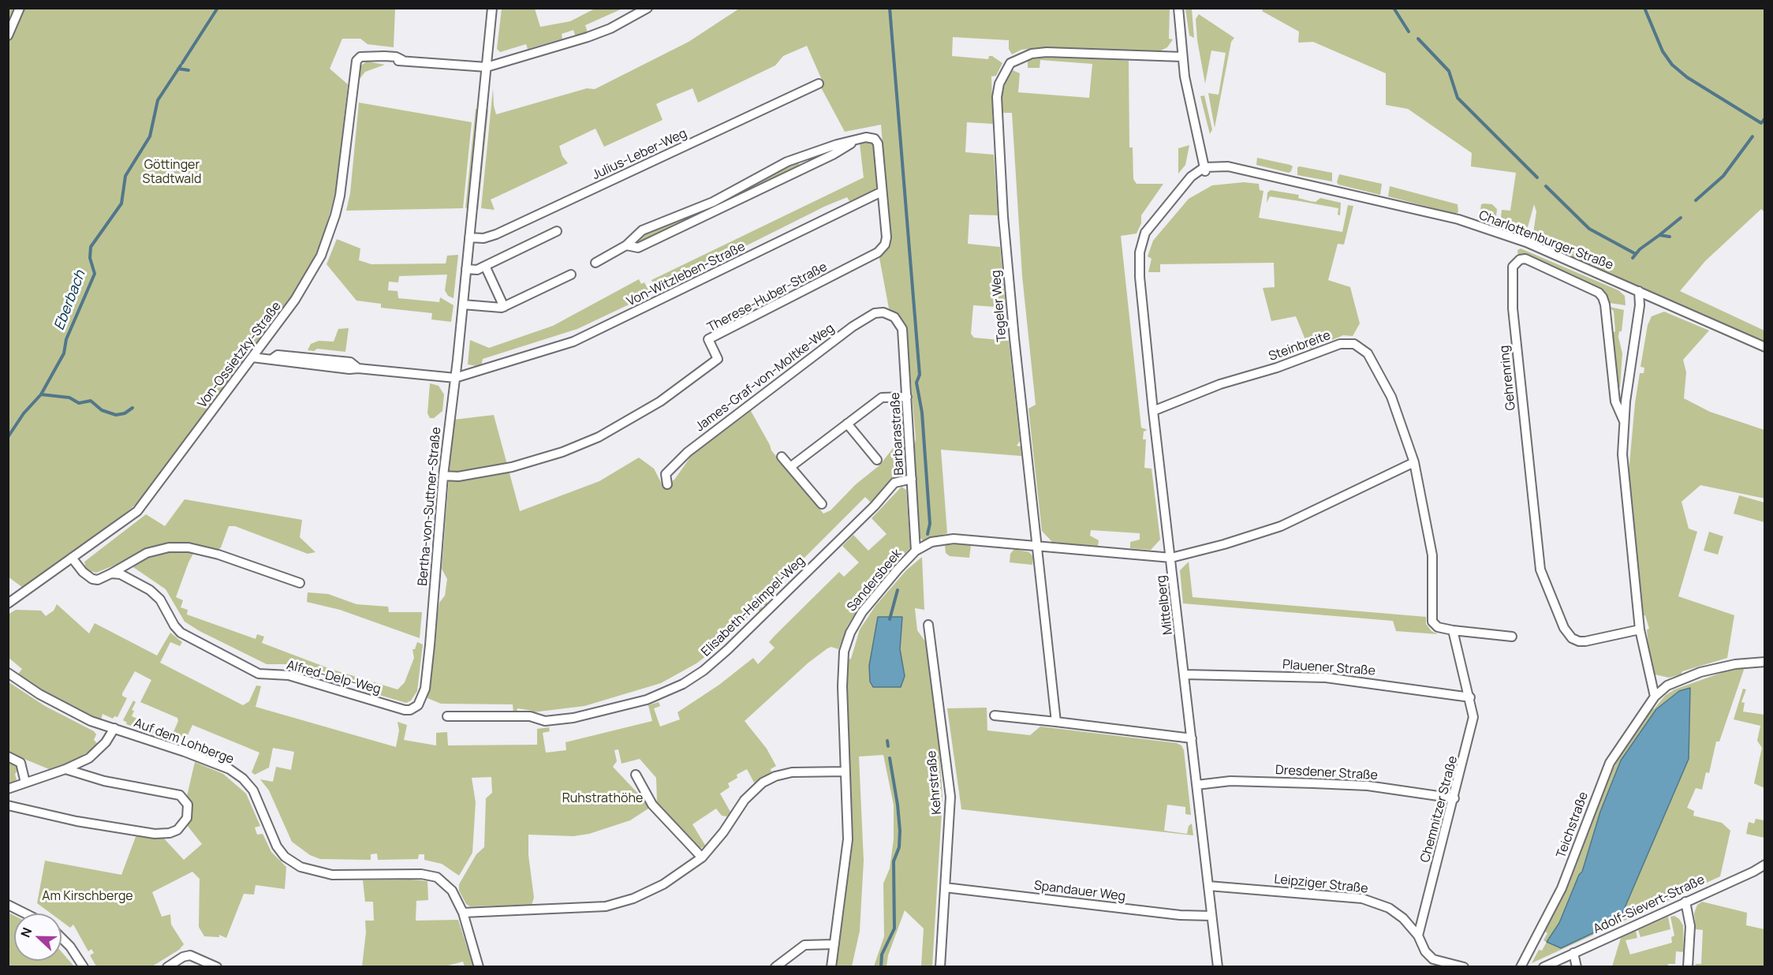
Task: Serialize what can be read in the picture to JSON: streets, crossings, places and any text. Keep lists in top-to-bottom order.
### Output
{
  "streets": {
    "street": [
      "Julius-Leber-Weg",
      "Charlottenburger Straße",
      "Von-Witzleben-Straße",
      "Therese-Huber-Straße",
      "Tegeler Weg",
      "Steinbreite",
      "Von-Ossietzky-Straße",
      "James-Graf-von-Moltke-Weg",
      "Gehrenring",
      "Barbarastraße",
      "Bertha-von-Suttner-Straße",
      "Sandersbeek",
      "Mittelberg",
      "Elisabeth-Heimpel-Weg",
      "Plauener Straße",
      "Alfred-Delp-Weg",
      "Auf dem Lohberge",
      "Dresdener Straße",
      "Kehrstraße",
      "Chemnitzer Straße",
      "Teichstraße",
      "Leipziger Straße",
      "Spandauer Weg",
      "Adolf-Sievert-Straße"
    ]
  },
  "crossings": [
    ["Julius-Leber-Weg", "Bertha-von-Suttner-Straße"],
    ["Charlottenburger Straße", "Gehrenring"],
    ["Charlottenburger Straße", "Mittelberg"],
    ["Von-Witzleben-Straße", "Therese-Huber-Straße"],
    ["Von-Witzleben-Straße", "Bertha-von-Suttner-Straße"],
    ["Therese-Huber-Straße", "Bertha-von-Suttner-Straße"],
    ["Tegeler Weg", "Sandersbeek"],
    ["Steinbreite", "Mittelberg"],
    ["Steinbreite", "Chemnitzer Straße"],
    ["Von-Ossietzky-Straße", "Bertha-von-Suttner-Straße"],
    ["Von-Ossietzky-Straße", "Alfred-Delp-Weg"],
    ["James-Graf-von-Moltke-Weg", "Barbarastraße"],
    ["Gehrenring", "Teichstraße"],
    ["Barbarastraße", "Sandersbeek"],
    ["Barbarastraße", "Elisabeth-Heimpel-Weg"],
    ["Bertha-von-Suttner-Straße", "Alfred-Delp-Weg"],
    ["Sandersbeek", "Mittelberg"],
    ["Mittelberg", "Plauener Straße"],
    ["Mittelberg", "Dresdener Straße"],
    ["Mittelberg", "Leipziger Straße"],
    ["Mittelberg", "Spandauer Weg"],
    ["Plauener Straße", "Chemnitzer Straße"],
    ["Dresdener Straße", "Chemnitzer Straße"],
    ["Kehrstraße", "Spandauer Weg"],
    ["Chemnitzer Straße", "Leipziger Straße"]
  ],
  "water": ["Eberbach"],
  "parks": ["Göttinger Stadtwald", "Ruhstrathöhe", "Am Kirschberge"],
  "north": "left"
}
